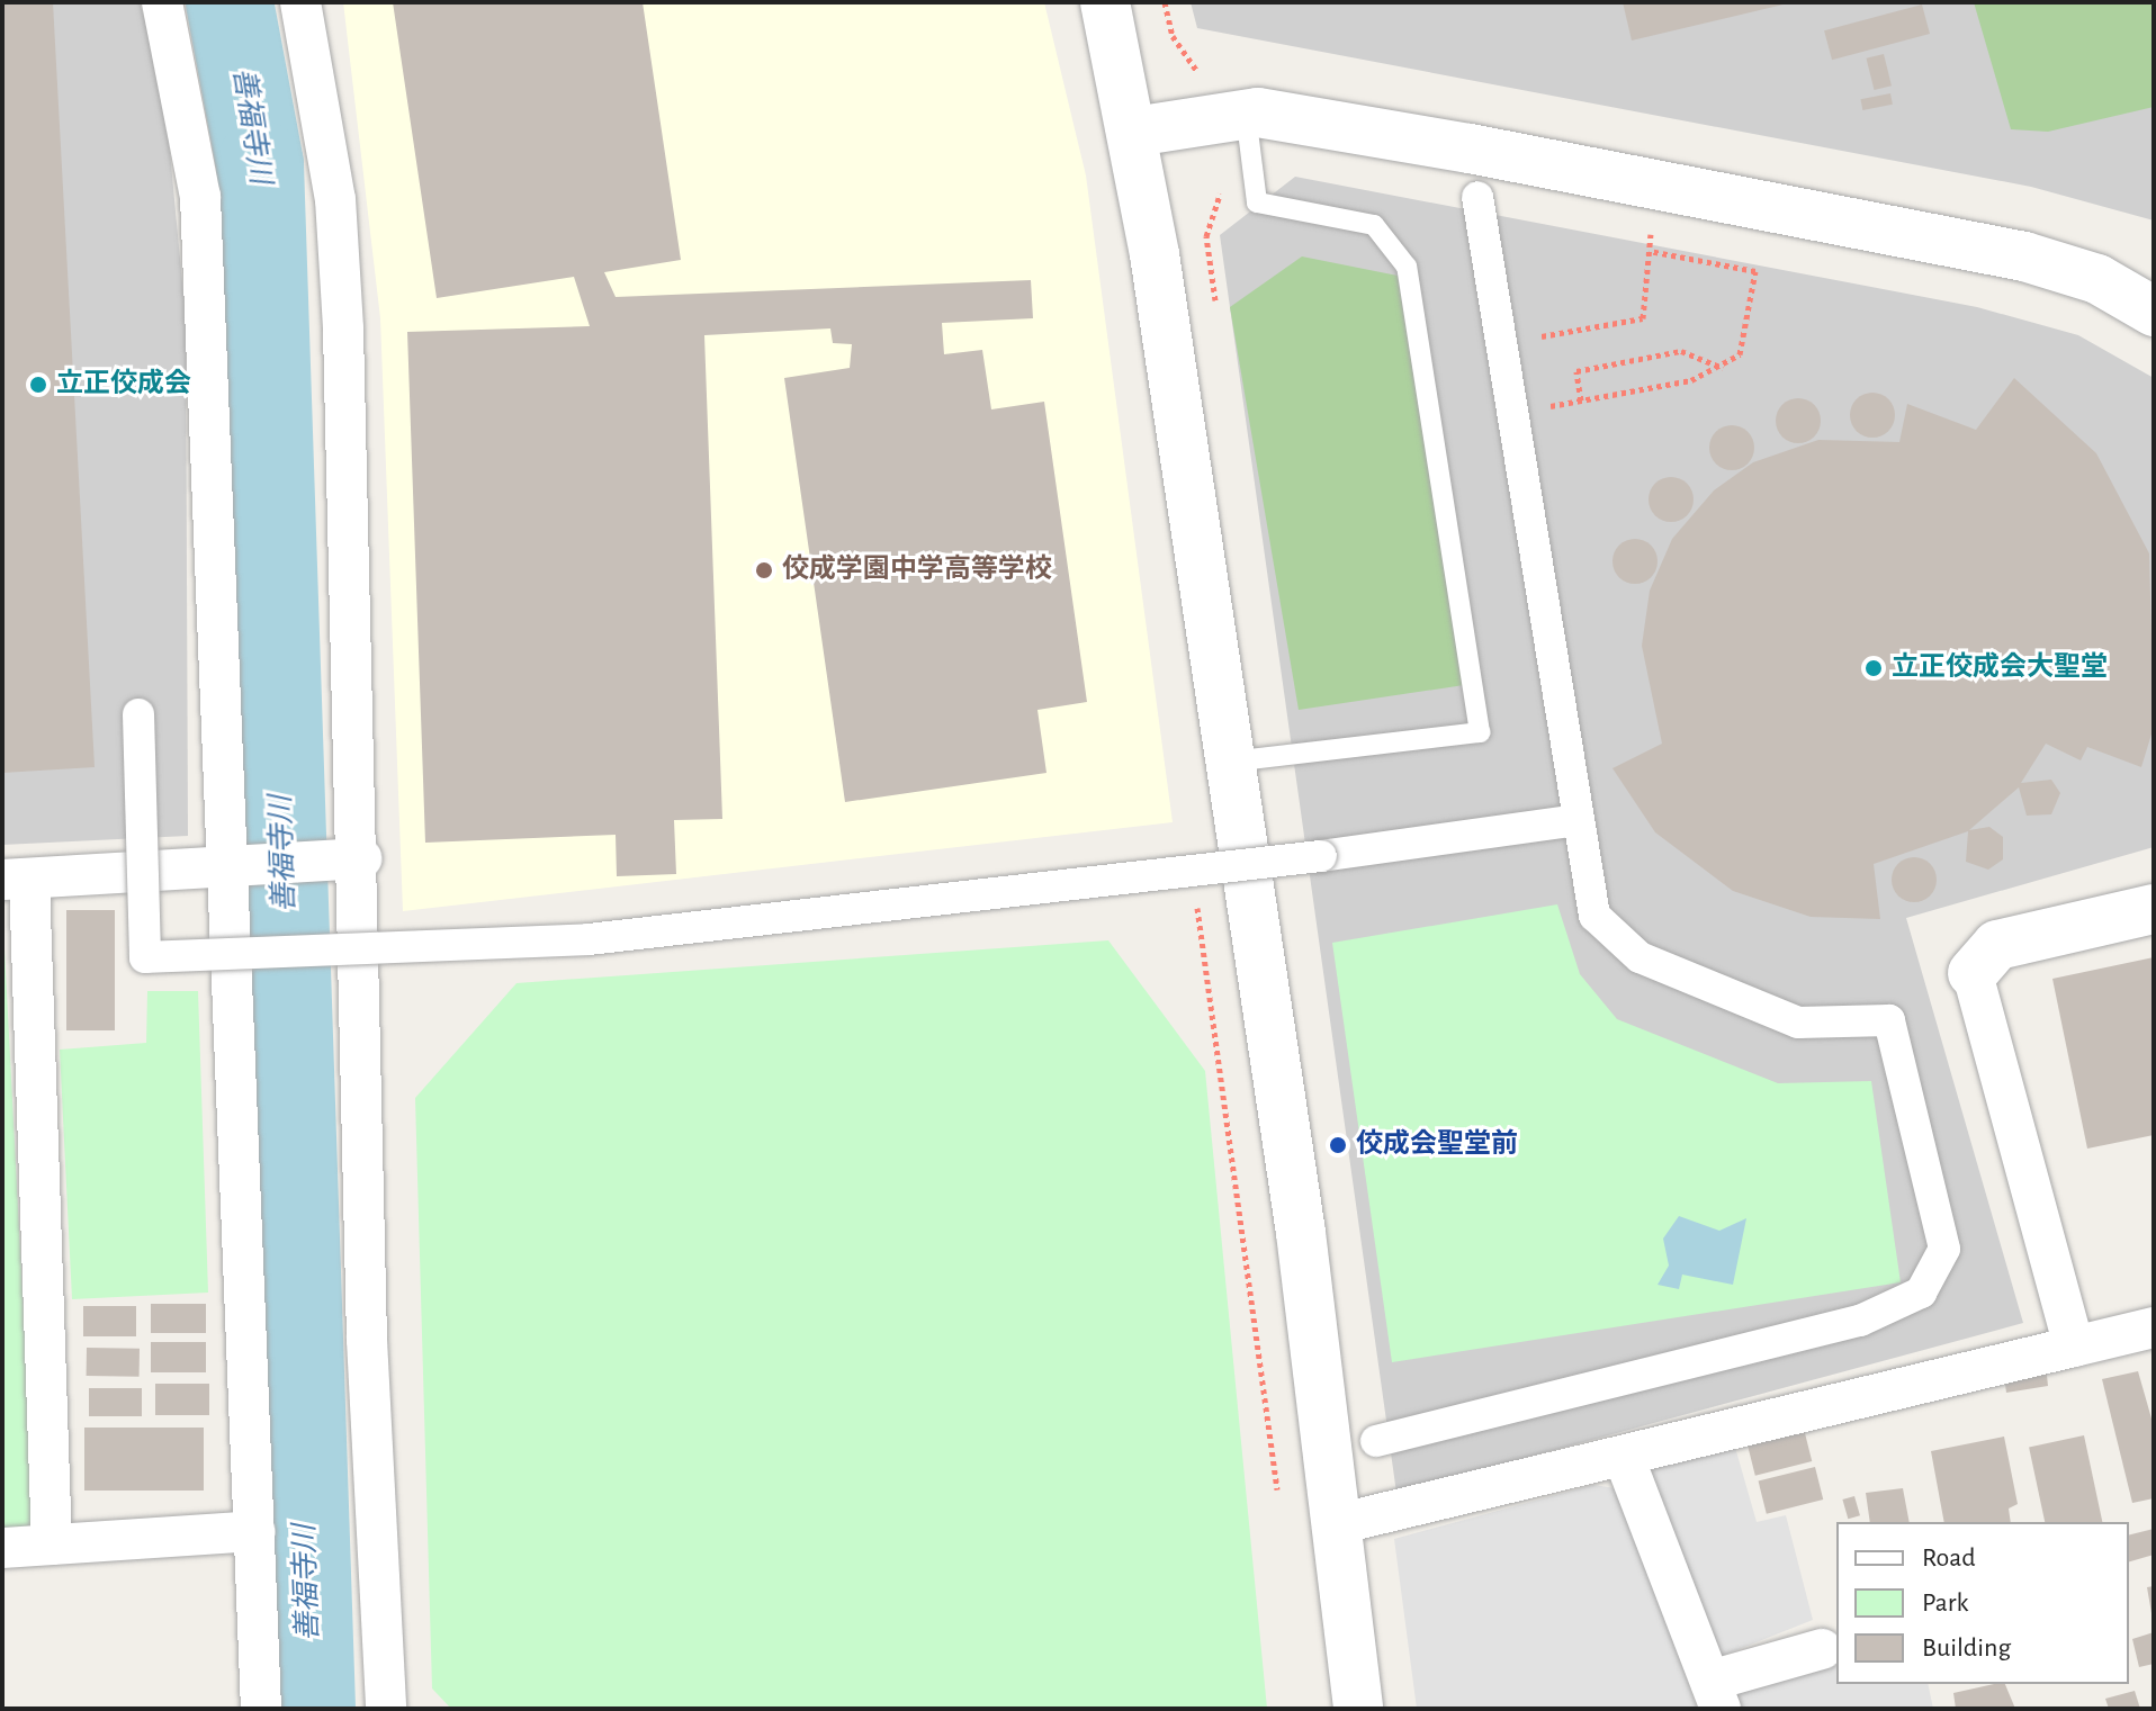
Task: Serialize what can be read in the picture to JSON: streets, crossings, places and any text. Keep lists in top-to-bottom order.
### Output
{
  "water": ["善福寺川"],
  "places": [
    "立正佼成会",
    "佼成学園中学高等学校",
    "立正佼成会大聖堂",
    "佼成会聖堂前"
  ],
  "legend": ["Road", "Park", "Building"]
}
